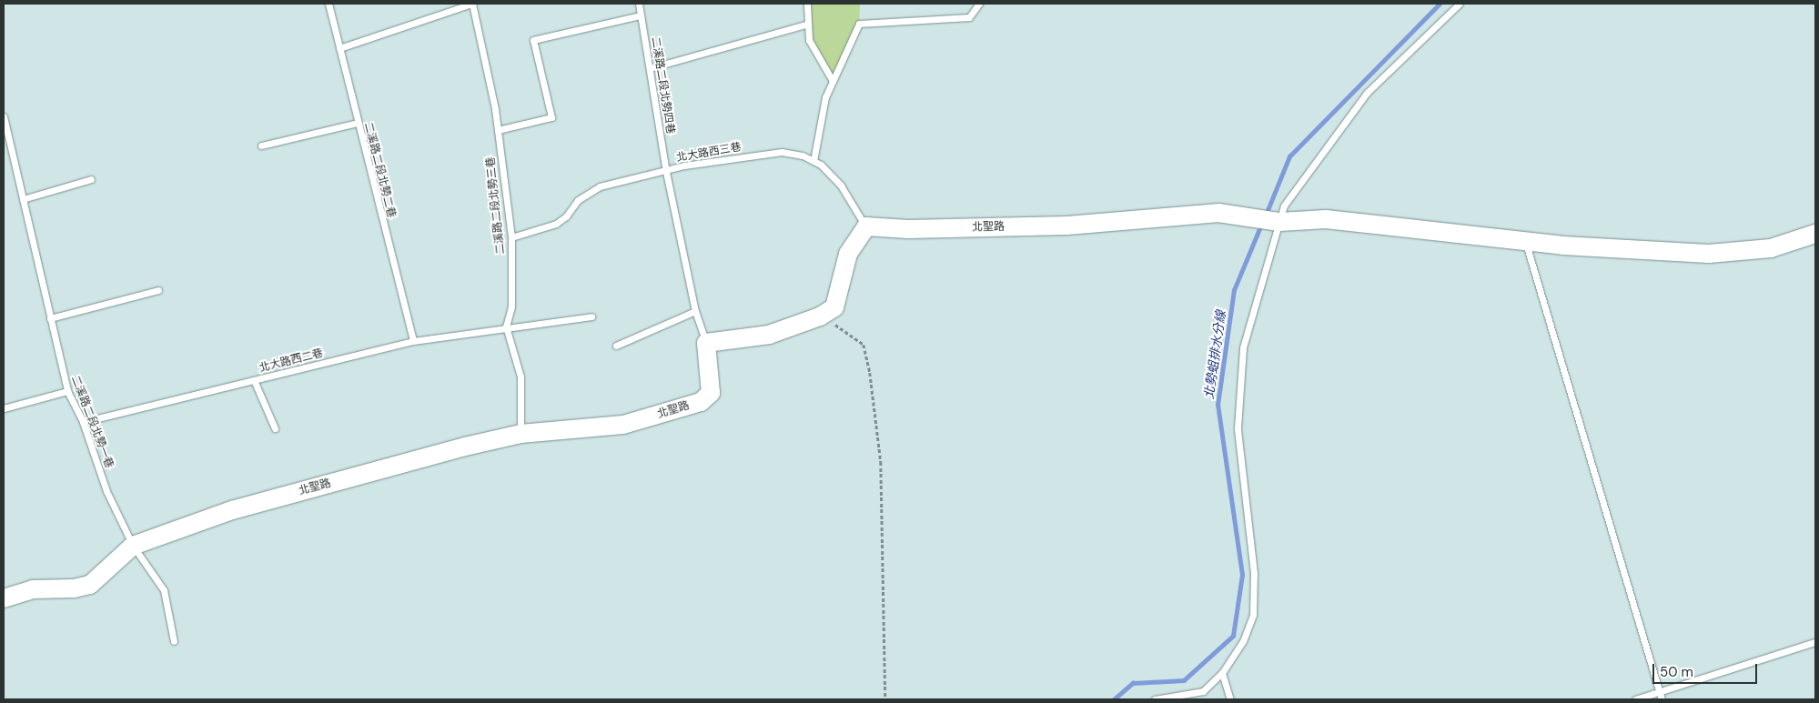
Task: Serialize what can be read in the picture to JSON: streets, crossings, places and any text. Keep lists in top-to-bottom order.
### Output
{
  "streets": {
    "street": ["北聖路"],
    "lane": [
      "二溪路二段北勢四巷",
      "北大路西三巷",
      "二溪路二段北勢二巷",
      "二溪路二段北勢三巷",
      "北大路西二巷",
      "二溪路二段北勢一巷"
    ]
  },
  "crossings": [
    ["二溪路二段北勢四巷", "北大路西三巷"],
    ["二溪路二段北勢四巷", "北聖路"],
    ["北大路西三巷", "二溪路二段北勢三巷"],
    ["北大路西三巷", "北聖路"],
    ["二溪路二段北勢二巷", "北大路西二巷"],
    ["二溪路二段北勢三巷", "北大路西二巷"],
    ["北聖路", "二溪路二段北勢一巷"],
    ["北大路西二巷", "二溪路二段北勢一巷"]
  ],
  "water": ["北勢蛆排水分線"],
  "scale_bar": "50 m"
}
